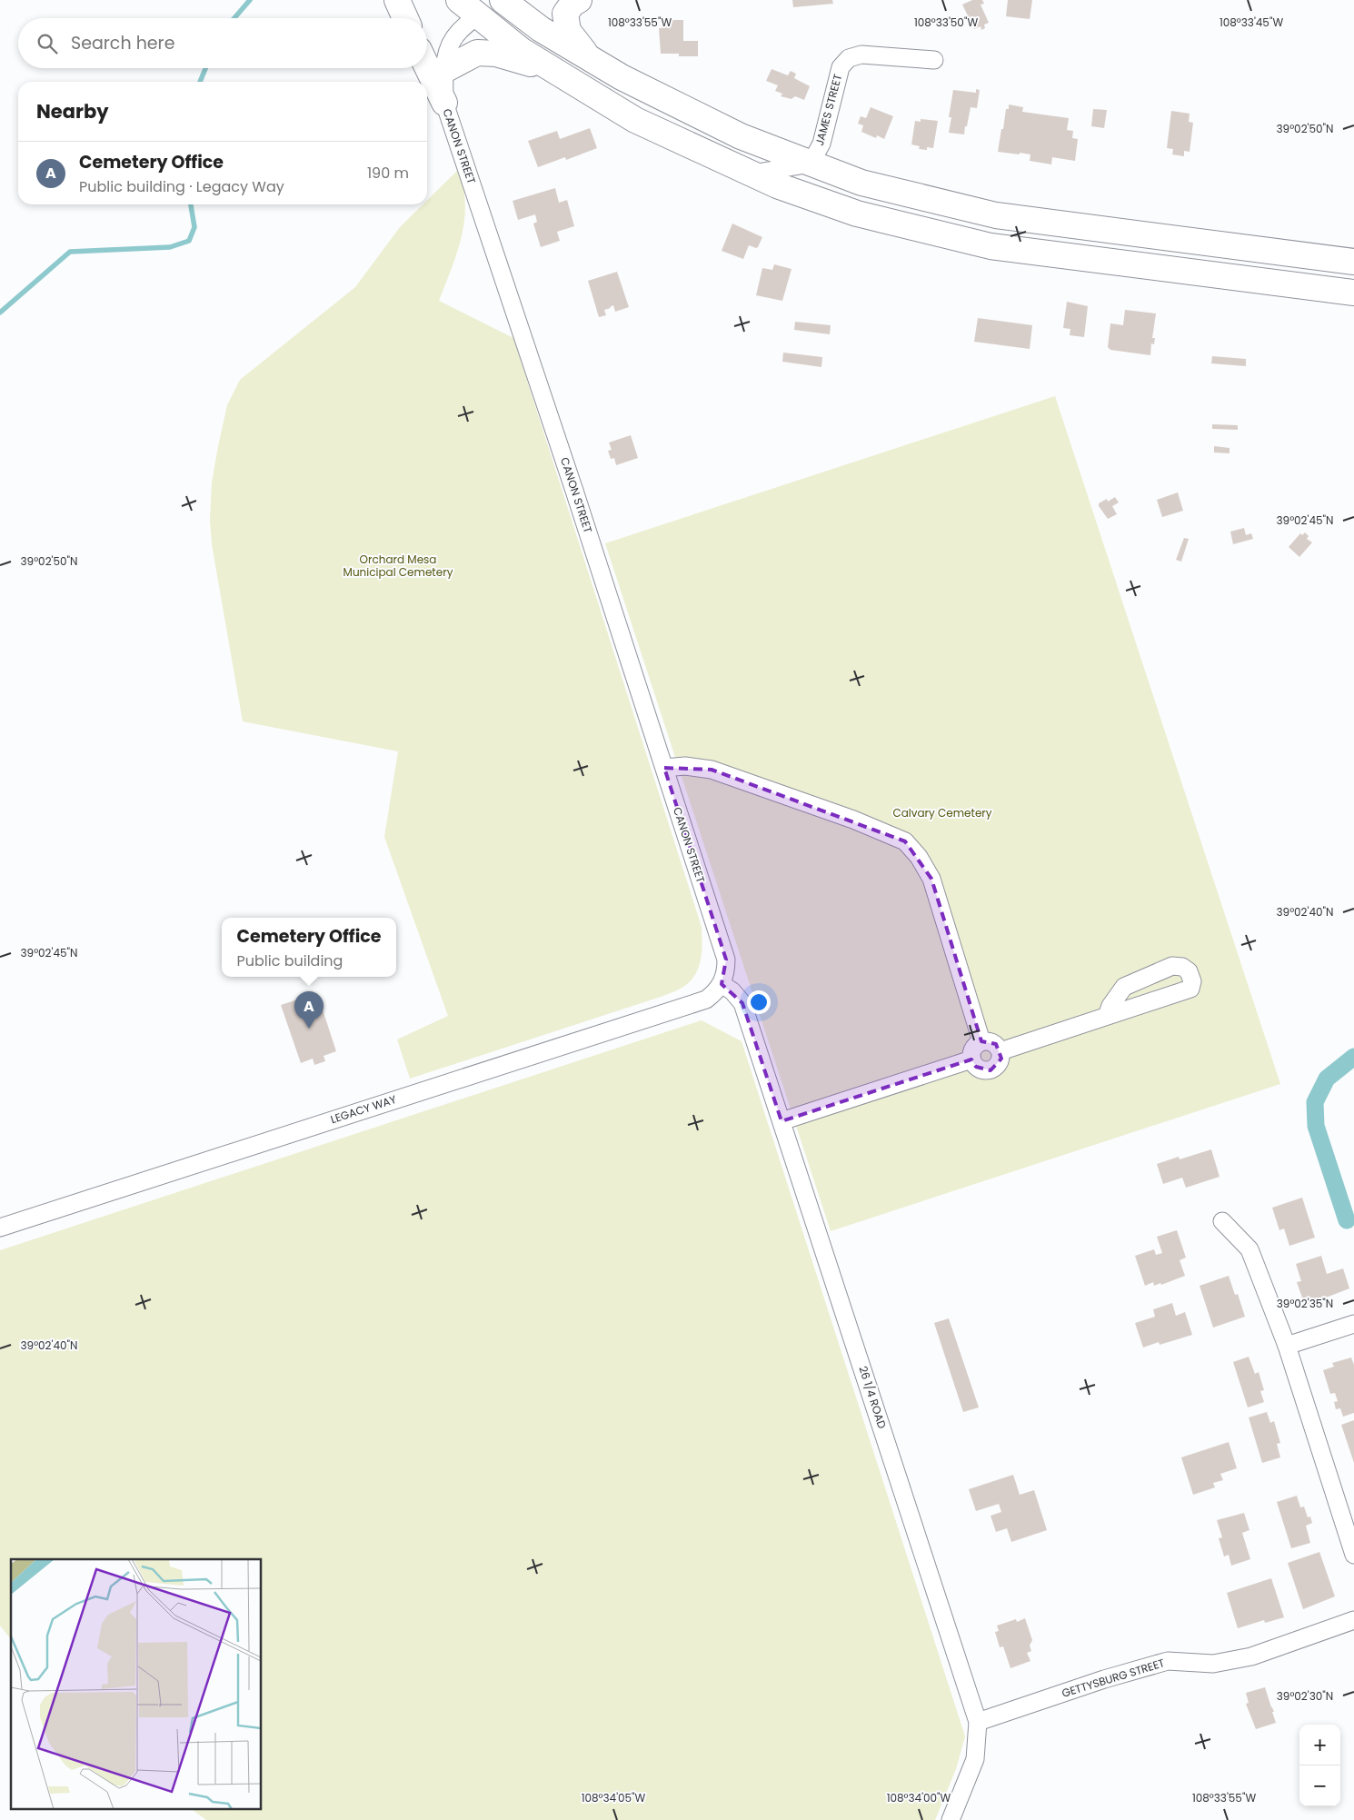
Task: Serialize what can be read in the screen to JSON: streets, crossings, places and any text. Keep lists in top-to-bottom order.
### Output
{
  "streets": {
    "street": [
      "JAMES STREET",
      "CANON STREET",
      "LEGACY WAY",
      "26 1/4 ROAD",
      "GETTYSBURG STREET"
    ]
  },
  "crossings": [
    ["CANON STREET", "LEGACY WAY"],
    ["CANON STREET", "26 1/4 ROAD"],
    ["LEGACY WAY", "26 1/4 ROAD"],
    ["26 1/4 ROAD", "GETTYSBURG STREET"]
  ],
  "parks": ["Orchard Mesa Municipal Cemetery", "Calvary Cemetery"],
  "page": {
    "search": "Search here",
    "heading": "Nearby",
    "list": [
      {
        "mark": "A",
        "name": "Cemetery Office",
        "note": "Public building · Legacy Way",
        "value": "190 m"
      }
    ],
    "popup": ["Cemetery Office", "Public building"],
    "pins": "A",
    "map_buttons": ["+", "−"]
  },
  "coordinates": [
    "108°33'55\"W",
    "108°33'50\"W",
    "108°33'45\"W",
    "39°02'50\"N",
    "39°02'45\"N",
    "39°02'40\"N",
    "39°02'35\"N",
    "39°02'30\"N",
    "108°34'05\"W",
    "108°34'00\"W"
  ]
}
